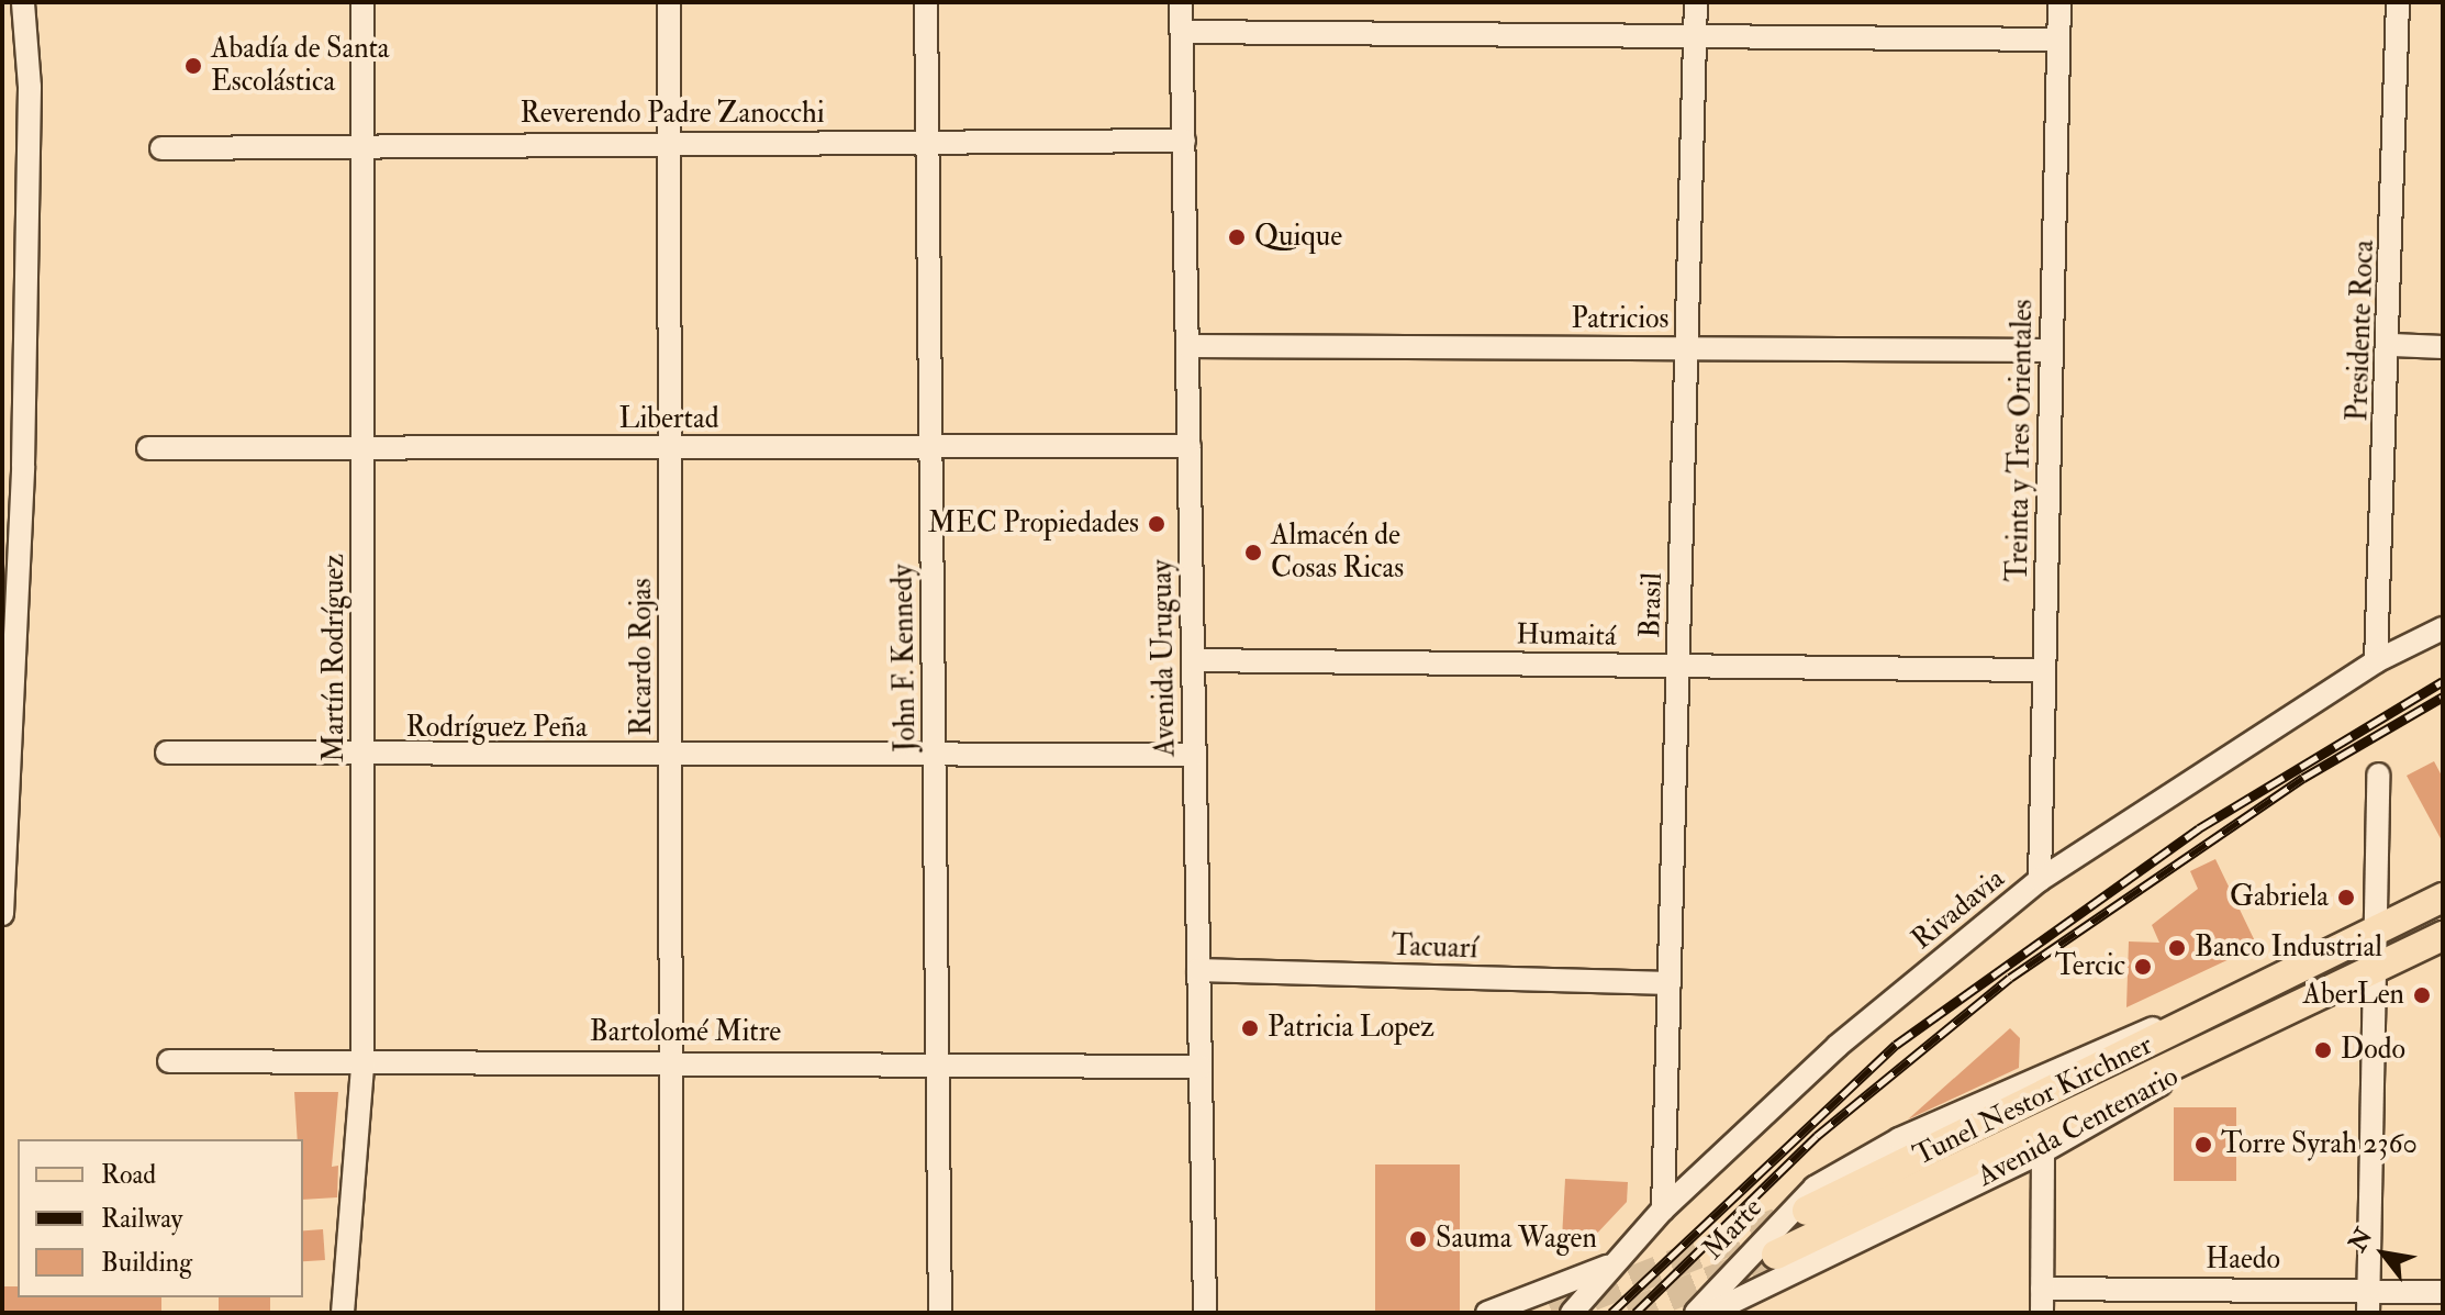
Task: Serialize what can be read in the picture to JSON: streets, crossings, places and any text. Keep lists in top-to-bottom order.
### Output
{
  "streets": {
    "main road": ["Tunel Nestor Kirchner", "Avenida Centenario"],
    "street": [
      "Reverendo Padre Zanocchi",
      "Patricios",
      "Presidente Roca",
      "Libertad",
      "Treinta y Tres Orientales",
      "Brasil",
      "Humaitá",
      "Ricardo Rojas",
      "Martín Rodríguez",
      "John F. Kennedy",
      "Avenida Uruguay",
      "Rodríguez Peña",
      "Rivadavia",
      "Tacuarí",
      "Bartolomé Mitre",
      "Marte",
      "Haedo"
    ]
  },
  "crossings": [
    ["Reverendo Padre Zanocchi", "Ricardo Rojas"],
    ["Reverendo Padre Zanocchi", "Martín Rodríguez"],
    ["Reverendo Padre Zanocchi", "John F. Kennedy"],
    ["Reverendo Padre Zanocchi", "Avenida Uruguay"],
    ["Patricios", "Treinta y Tres Orientales"],
    ["Patricios", "Brasil"],
    ["Patricios", "Avenida Uruguay"],
    ["Presidente Roca", "Rivadavia"],
    ["Libertad", "Ricardo Rojas"],
    ["Libertad", "Martín Rodríguez"],
    ["Libertad", "John F. Kennedy"],
    ["Libertad", "Avenida Uruguay"],
    ["Treinta y Tres Orientales", "Humaitá"],
    ["Treinta y Tres Orientales", "Rivadavia"],
    ["Brasil", "Humaitá"],
    ["Brasil", "Rivadavia"],
    ["Brasil", "Tacuarí"],
    ["Humaitá", "Avenida Uruguay"],
    ["Ricardo Rojas", "Rodríguez Peña"],
    ["Ricardo Rojas", "Bartolomé Mitre"],
    ["Martín Rodríguez", "Rodríguez Peña"],
    ["Martín Rodríguez", "Bartolomé Mitre"],
    ["John F. Kennedy", "Rodríguez Peña"],
    ["John F. Kennedy", "Bartolomé Mitre"],
    ["Avenida Uruguay", "Rodríguez Peña"],
    ["Avenida Uruguay", "Tacuarí"],
    ["Avenida Uruguay", "Bartolomé Mitre"],
    ["Tunel Nestor Kirchner", "Avenida Centenario"],
    ["Tunel Nestor Kirchner", "Marte"],
    ["Avenida Centenario", "Marte"]
  ],
  "places": [
    "Abadía de Santa Escolástica",
    "Quique",
    "MEC Propiedades",
    "Almacén de Cosas Ricas",
    "Gabriela",
    "Banco Industrial",
    "Tercic",
    "AberLen",
    "Patricia Lopez",
    "Dodo",
    "Torre Syrah 2360",
    "Sauma Wagen"
  ],
  "legend": ["Road", "Railway", "Building"],
  "north": "top left"
}
